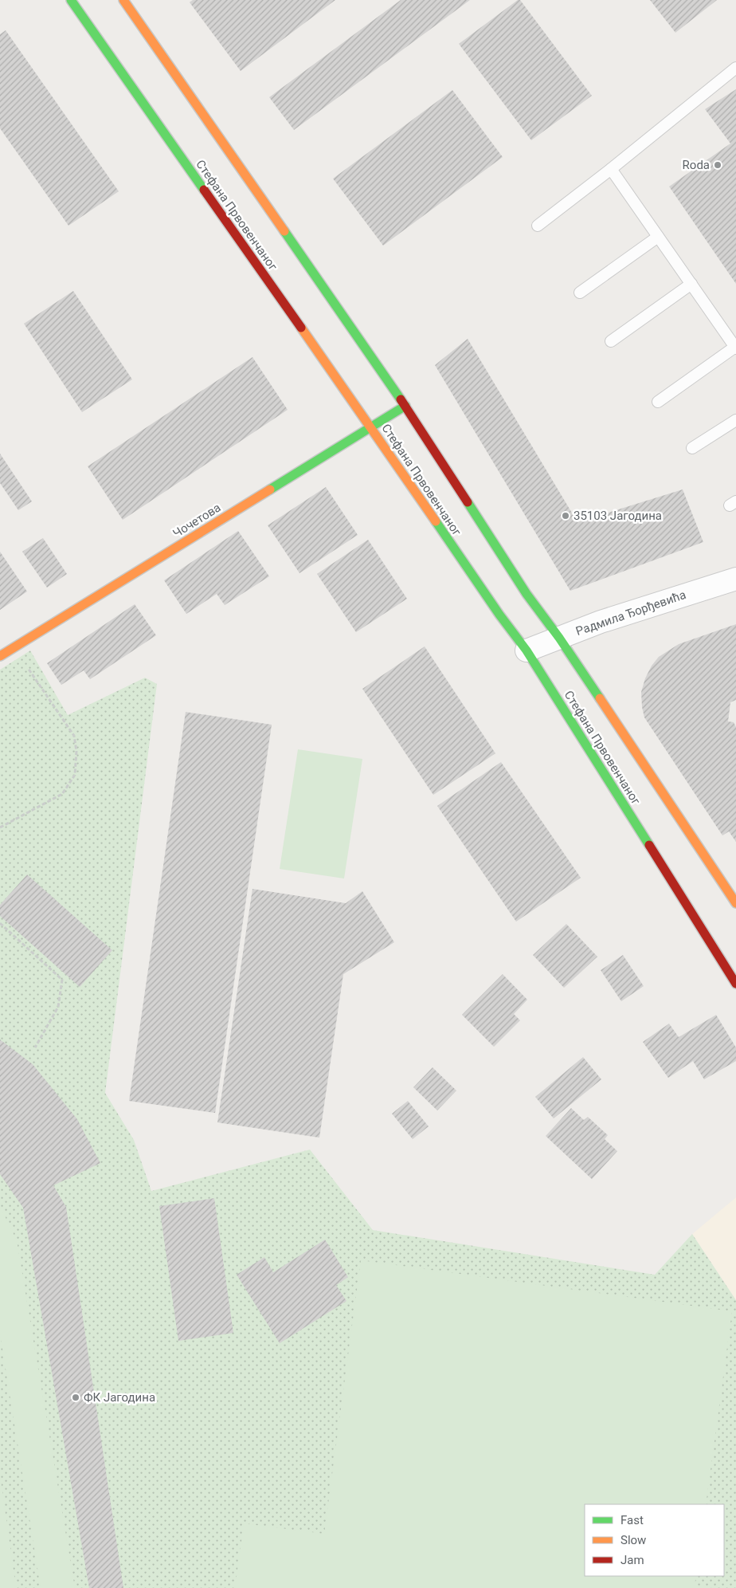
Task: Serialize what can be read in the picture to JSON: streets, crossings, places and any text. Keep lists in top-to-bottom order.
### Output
{
  "streets": {
    "street": ["Стефана Првовенчаног", "Чочетова", "Радмила Ђорђевића"]
  },
  "crossings": [
    ["Стефана Првовенчаног", "Чочетова"],
    ["Стефана Првовенчаног", "Радмила Ђорђевића"]
  ],
  "places": ["Roda", "35103 Јагодина", "ФК Јагодина"],
  "legend": ["Fast", "Slow", "Jam"]
}
